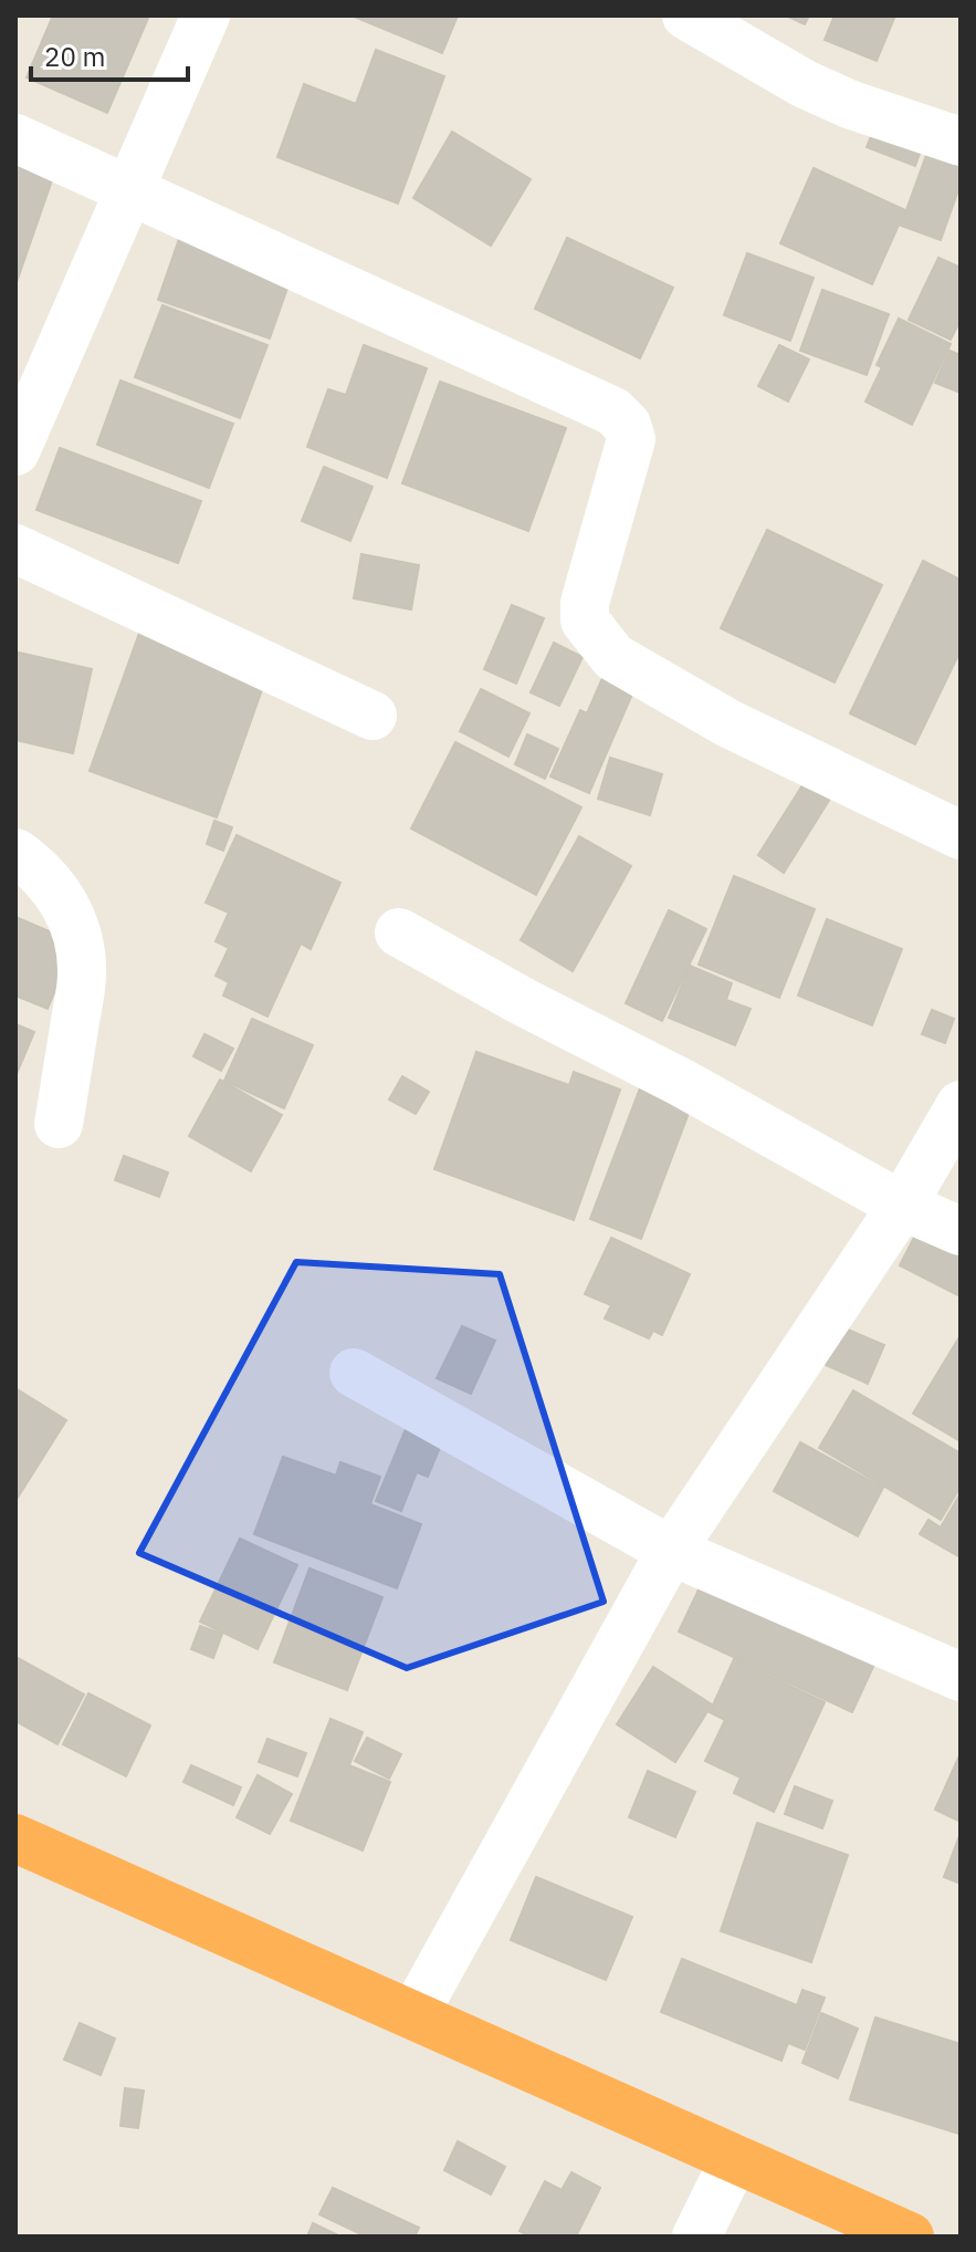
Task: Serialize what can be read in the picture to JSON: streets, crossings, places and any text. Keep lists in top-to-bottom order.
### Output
{
  "scale_bar": "20 m"
}
